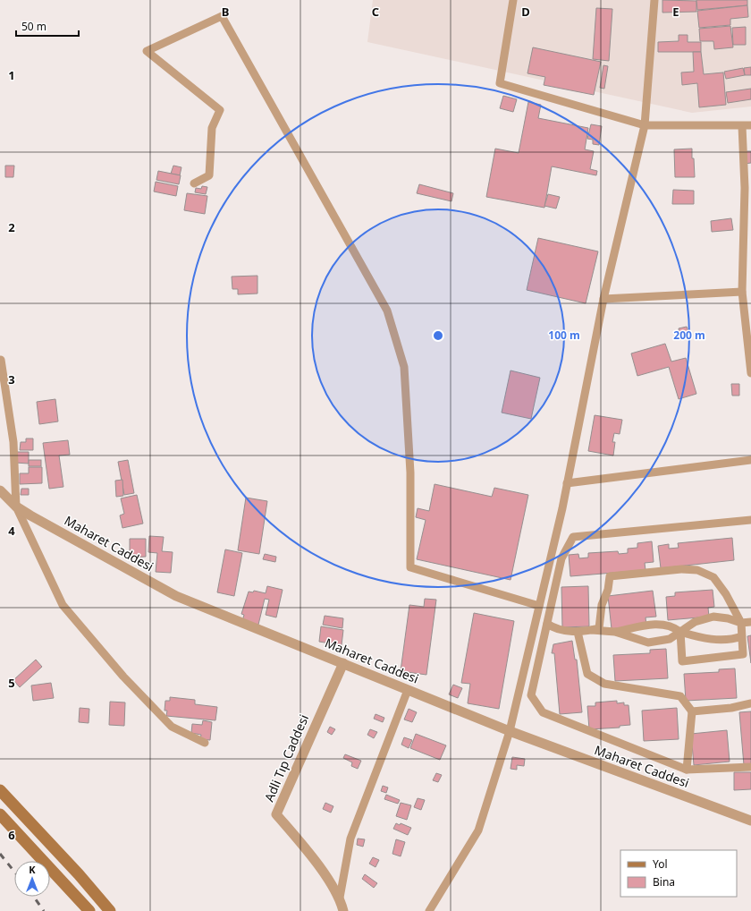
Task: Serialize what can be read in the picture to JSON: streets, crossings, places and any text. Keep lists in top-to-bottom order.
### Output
{
  "streets": {
    "street": ["Maharet Caddesi", "Adli Tıp Caddesi"]
  },
  "crossings": [
    ["Maharet Caddesi", "Adli Tıp Caddesi"]
  ],
  "legend": ["Yol", "Bina"],
  "scale_bar": "50 m",
  "north": "top",
  "grid": {
    "columns": [
      "B",
      "C",
      "D",
      "E"
    ],
    "rows": [
      "1",
      "2",
      "3",
      "4",
      "5",
      "6"
    ]
  },
  "rings": ["100 m", "200 m"]
}
